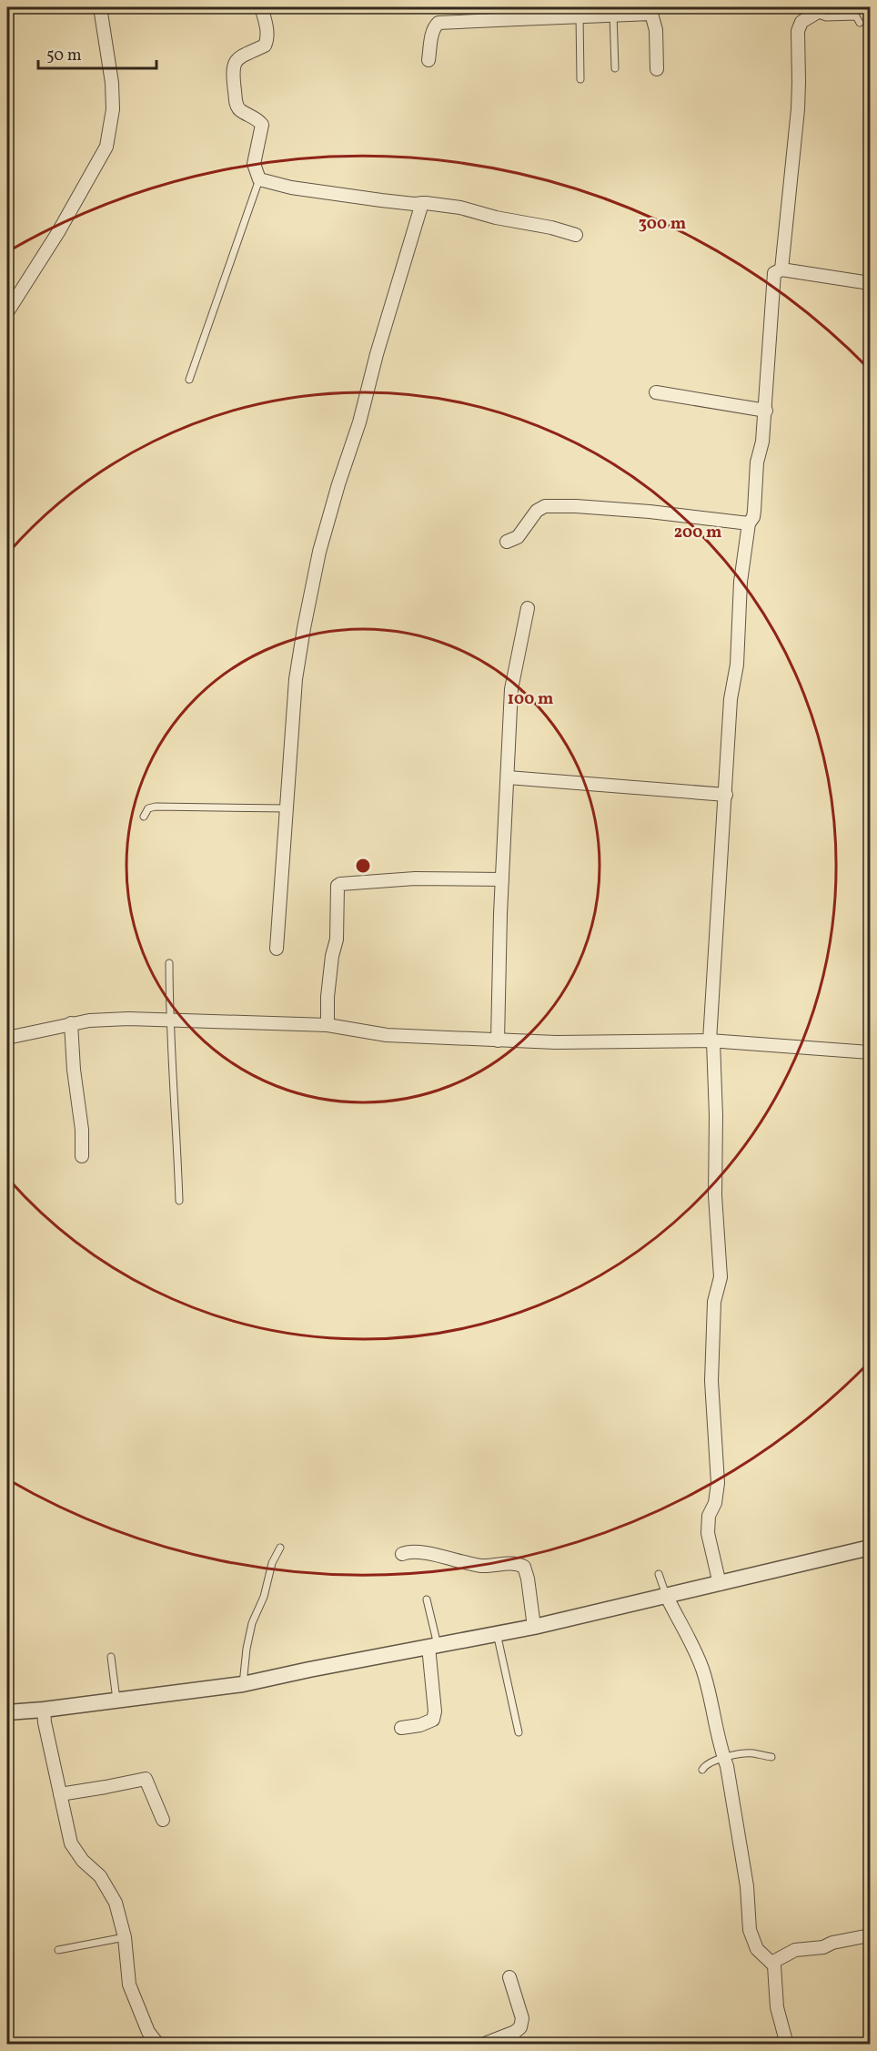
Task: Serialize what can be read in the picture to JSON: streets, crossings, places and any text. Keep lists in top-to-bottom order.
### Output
{
  "scale_bar": "50 m",
  "rings": ["300 m", "200 m", "100 m"]
}
